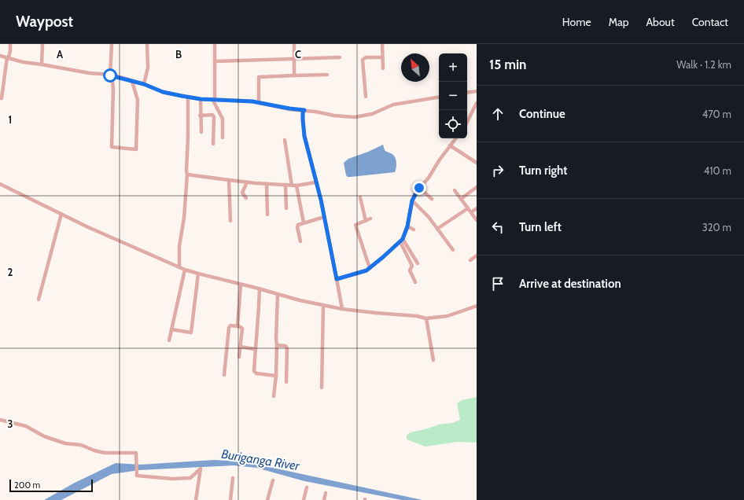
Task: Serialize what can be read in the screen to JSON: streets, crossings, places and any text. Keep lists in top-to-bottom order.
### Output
{
  "water": ["Buriganga River"],
  "scale_bar": "200 m",
  "north": "top left",
  "page": {
    "header": "Waypost",
    "nav": [
      "Home",
      "Map",
      "About",
      "Contact"
    ],
    "heading": ["15 min", "Walk · 1.2 km"],
    "map_buttons": ["+", "−"],
    "list": [
      ["Continue", "470 m"],
      ["Turn right", "410 m"],
      ["Turn left", "320 m"],
      "Arrive at destination"
    ],
    "scale": "200 m"
  },
  "grid": {
    "columns": ["A", "B", "C"],
    "rows": ["1", "2", "3"]
  }
}
